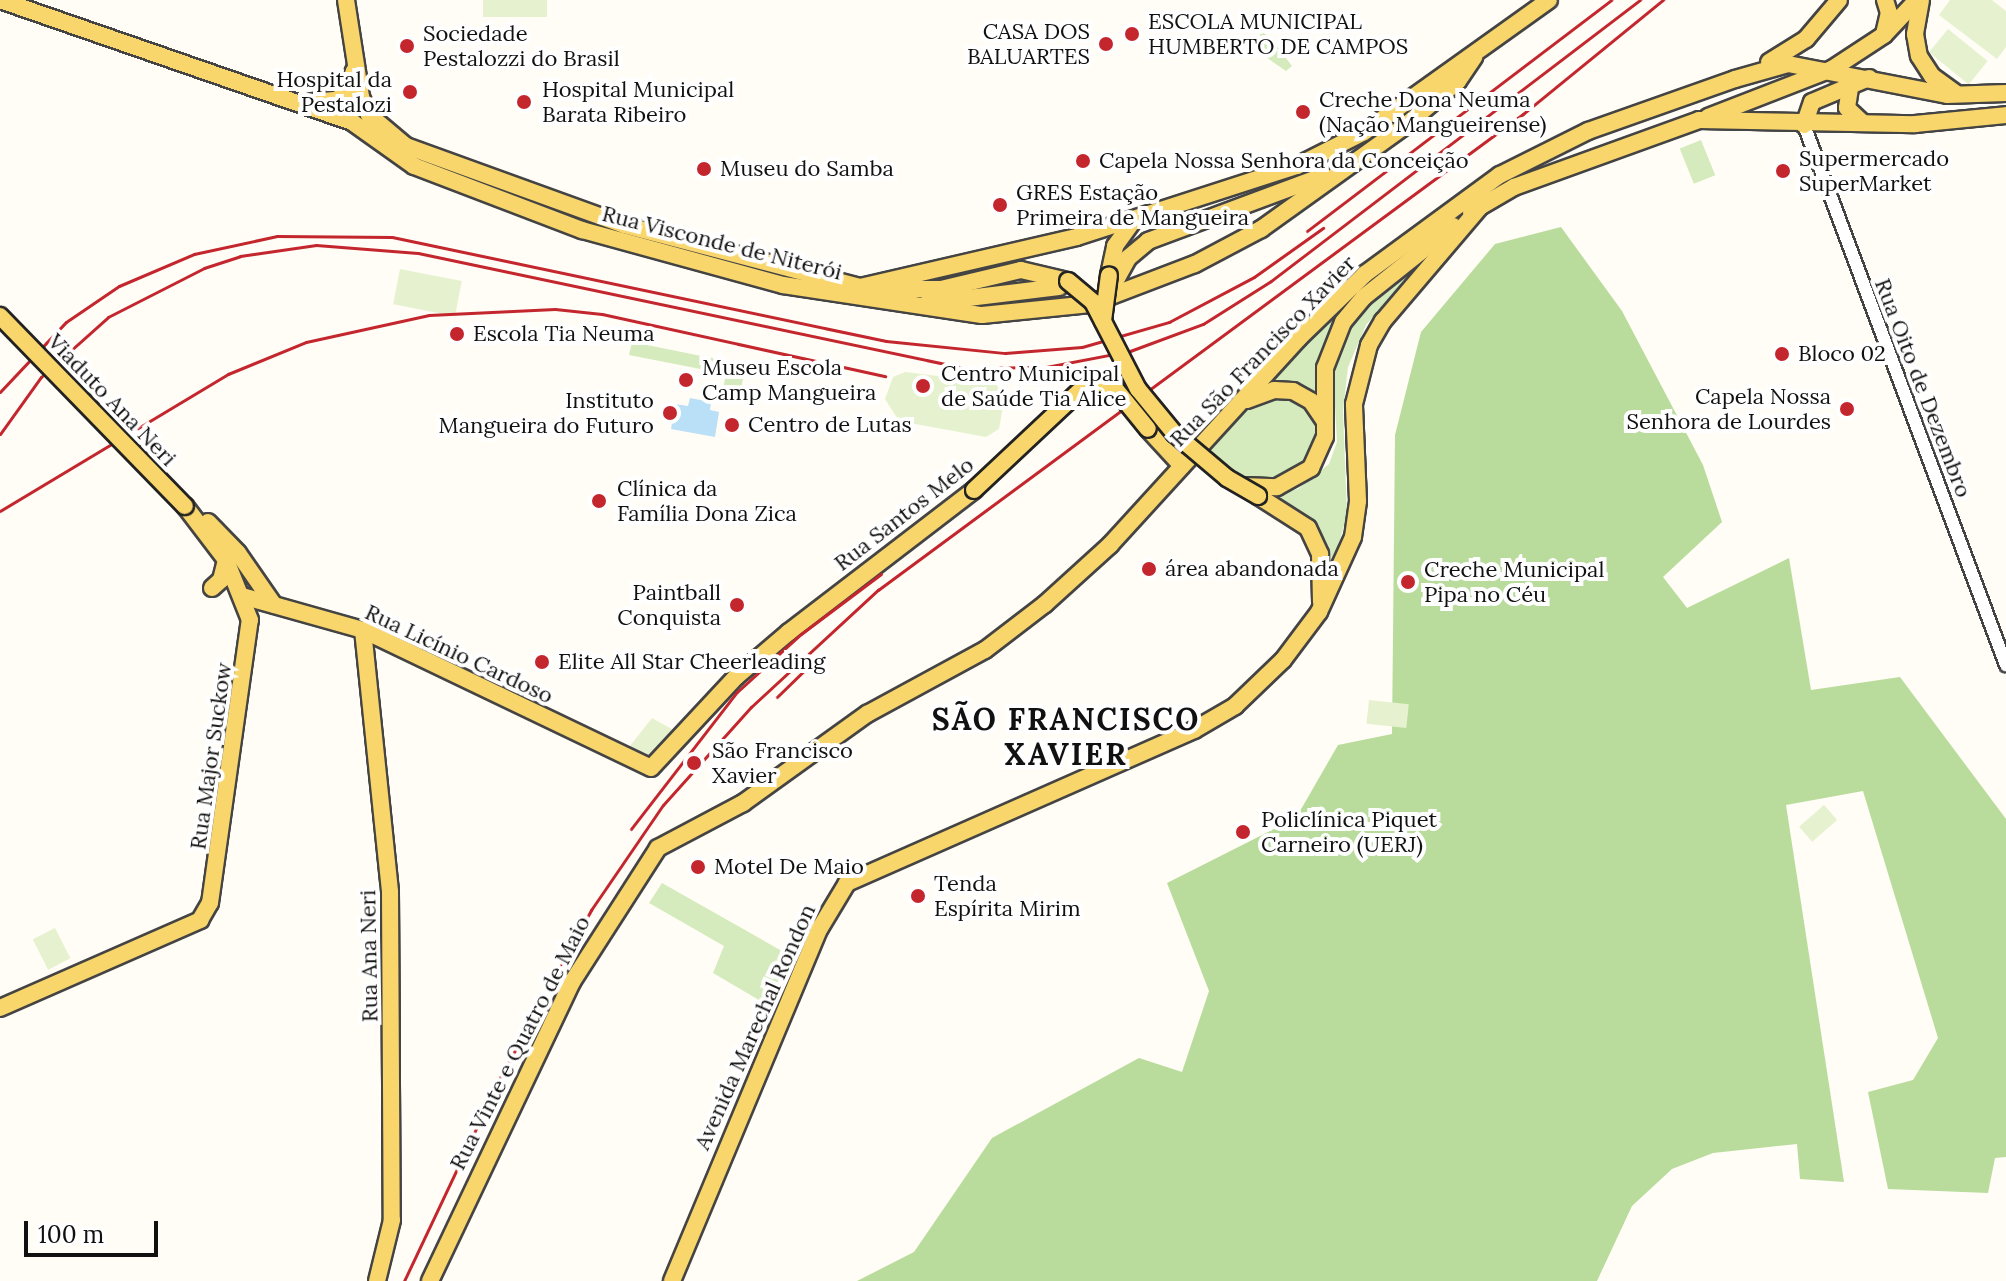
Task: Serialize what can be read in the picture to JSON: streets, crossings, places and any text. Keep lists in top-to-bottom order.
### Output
{
  "streets": {
    "main road": [
      "Rua Visconde de Niterói",
      "Rua São Francisco Xavier",
      "Viaduto Ana Neri",
      "Rua Santos Melo",
      "Rua Licínio Cardoso",
      "Rua Major Suckow",
      "Rua Ana Neri",
      "Avenida Marechal Rondon",
      "Rua Vinte e Quatro de Maio"
    ],
    "street": ["Rua Oito de Dezembro"]
  },
  "crossings": [
    ["Rua São Francisco Xavier", "Rua Santos Melo"],
    ["Rua São Francisco Xavier", "Rua Vinte e Quatro de Maio"],
    ["Viaduto Ana Neri", "Rua Licínio Cardoso"],
    ["Viaduto Ana Neri", "Rua Major Suckow"],
    ["Rua Santos Melo", "Rua Licínio Cardoso"],
    ["Rua Licínio Cardoso", "Rua Major Suckow"],
    ["Rua Licínio Cardoso", "Rua Ana Neri"]
  ],
  "districts": ["SÃO FRANCISCO XAVIER"],
  "places": [
    "ESCOLA MUNICIPAL HUMBERTO DE CAMPOS",
    "CASA DOS BALUARTES",
    "Sociedade Pestalozzi do Brasil",
    "Hospital da Pestalozi",
    "Hospital Municipal Barata Ribeiro",
    "Creche Dona Neuma (Nação Mangueirense)",
    "Capela Nossa Senhora da Conceição",
    "Museu do Samba",
    "Supermercado SuperMarket",
    "GRES Estação Primeira de Mangueira",
    "Escola Tia Neuma",
    "Bloco 02",
    "Museu Escola Camp Mangueira",
    "Centro Municipal de Saúde Tia Alice",
    "Capela Nossa Senhora de Lourdes",
    "Instituto Mangueira do Futuro",
    "Centro de Lutas",
    "Clínica da Família Dona Zica",
    "área abandonada",
    "Creche Municipal Pipa no Céu",
    "Paintball Conquista",
    "Elite All Star Cheerleading",
    "São Francisco Xavier",
    "Policlínica Piquet Carneiro (UERJ)",
    "Motel De Maio",
    "Tenda Espírita Mirim"
  ],
  "scale_bar": "100 m"
}
